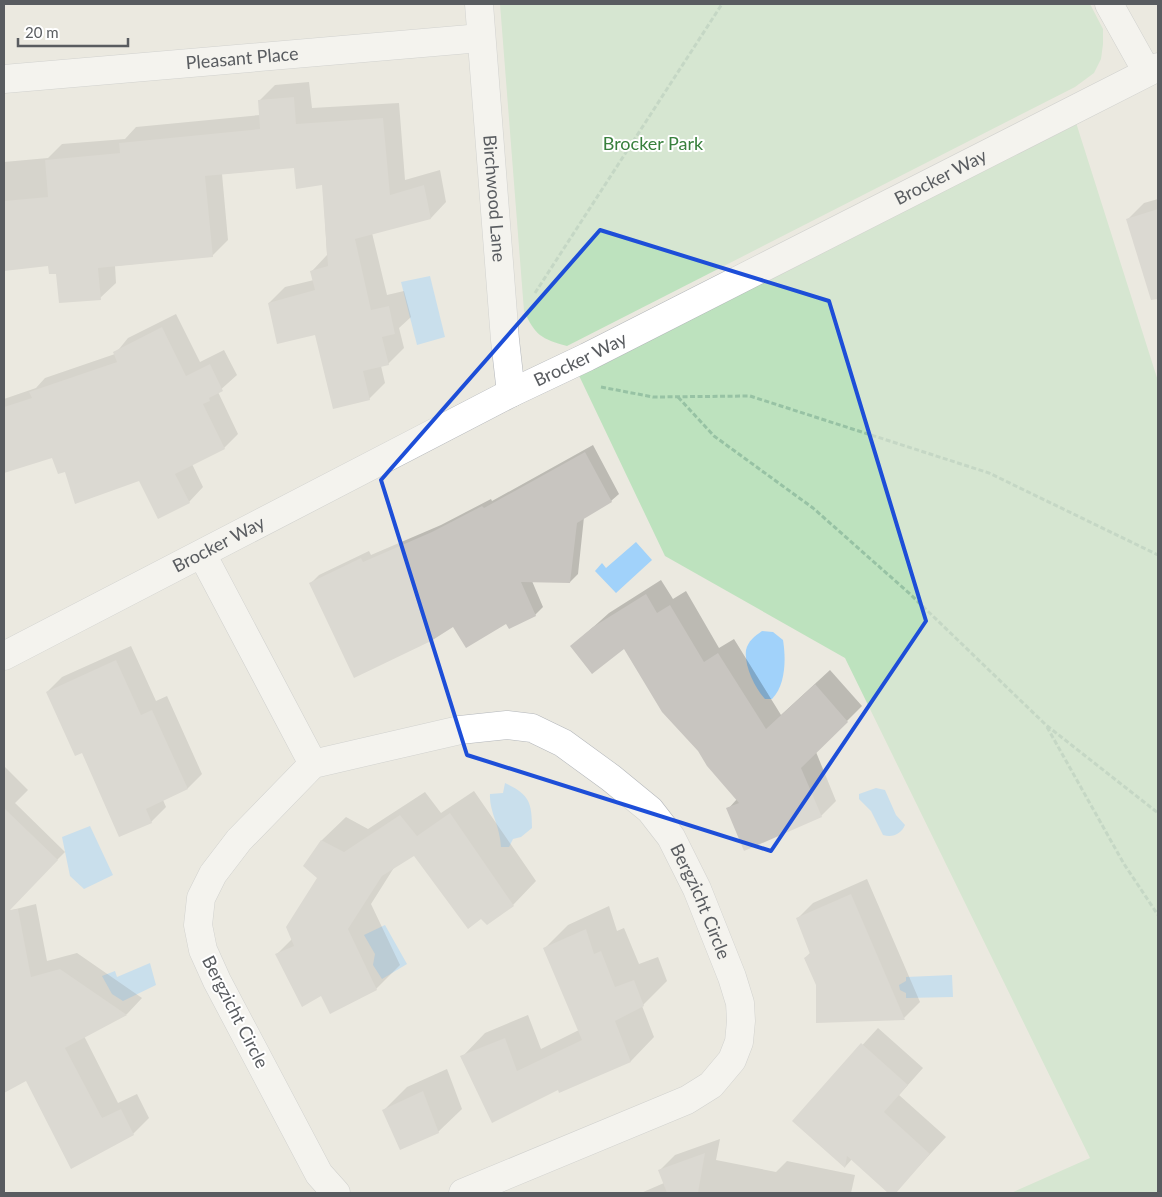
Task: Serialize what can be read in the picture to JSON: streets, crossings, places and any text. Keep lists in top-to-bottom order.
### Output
{
  "streets": {
    "street": [
      "Pleasant Place",
      "Brocker Way",
      "Birchwood Lane",
      "Bergzicht Circle"
    ]
  },
  "crossings": [
    ["Pleasant Place", "Birchwood Lane"],
    ["Brocker Way", "Birchwood Lane"]
  ],
  "parks": ["Brocker Park"],
  "scale_bar": "20 m"
}
